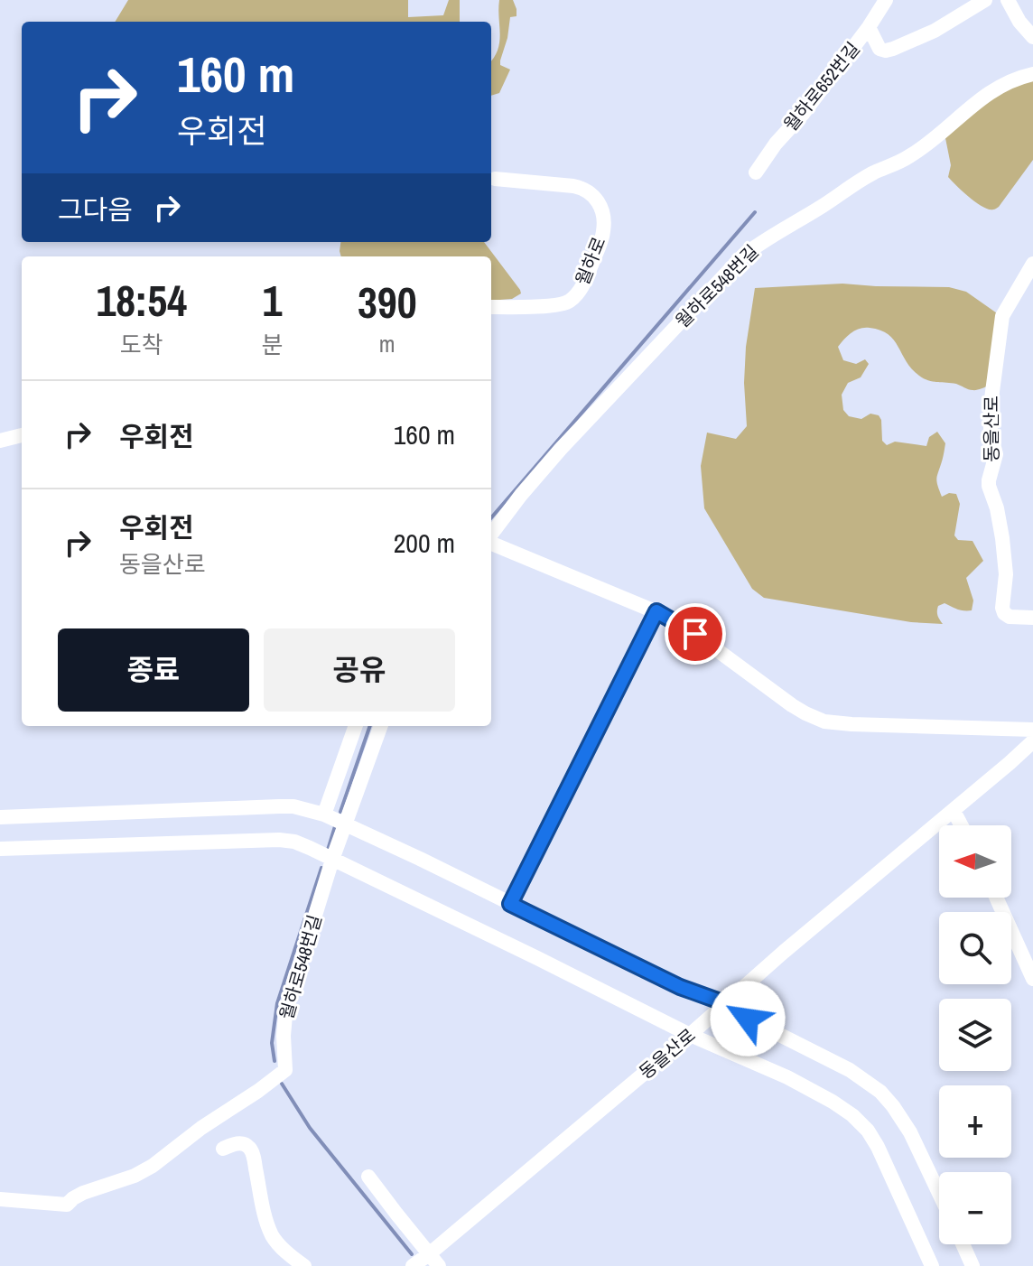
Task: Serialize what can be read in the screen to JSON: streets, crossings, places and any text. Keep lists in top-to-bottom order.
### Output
{
  "streets": {
    "street": [
      "월하로652번길",
      "월하로",
      "월하로548번길",
      "동을산로"
    ]
  },
  "north": "left",
  "page": {
    "turn": ["160 m", "우회전"],
    "then": "그다음",
    "eta": [
      "18:54",
      "도착",
      "1",
      "분",
      "390",
      "m"
    ],
    "list": [
      {
        "name": "우회전",
        "value": "160 m"
      },
      {
        "name": "우회전",
        "note": "동을산로",
        "value": "200 m"
      }
    ],
    "buttons": ["종료", "공유"],
    "map_buttons": ["+", "−"]
  }
}
